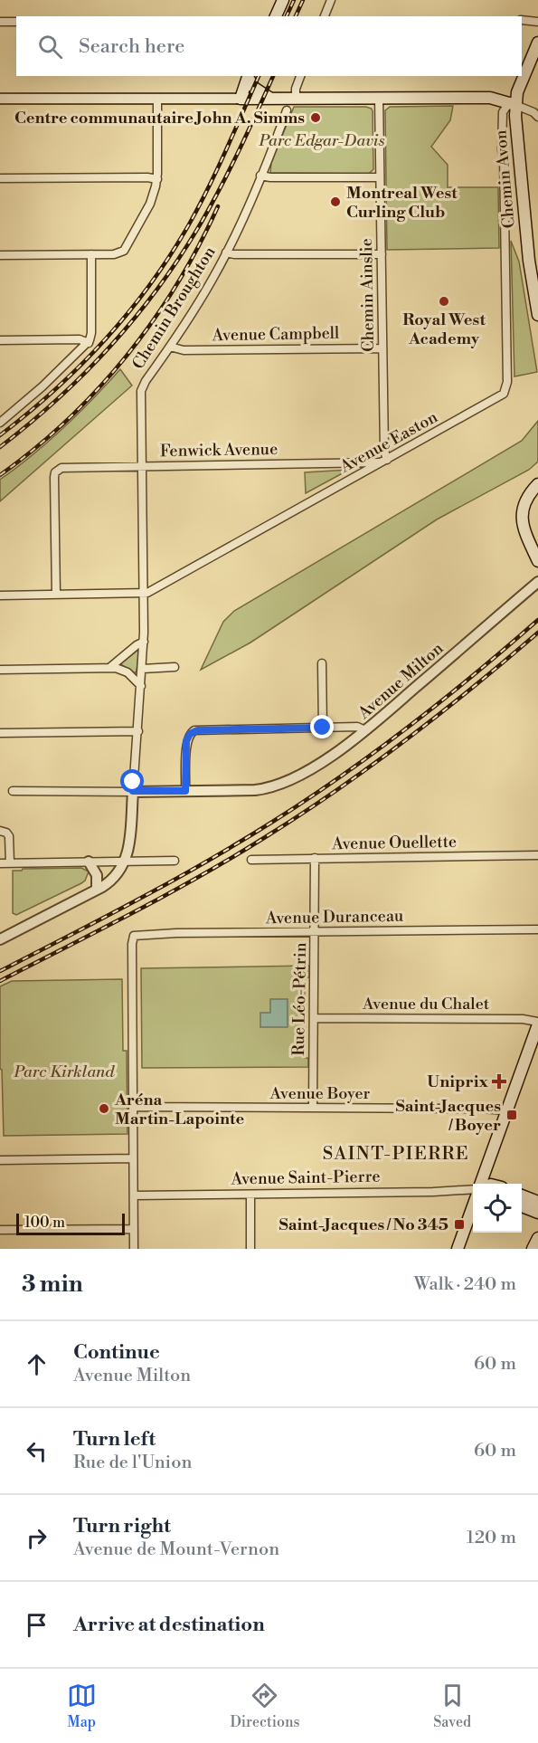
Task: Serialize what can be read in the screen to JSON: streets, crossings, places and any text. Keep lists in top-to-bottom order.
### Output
{
  "streets": {
    "main road": ["Chemin Avon"],
    "street": [
      "Chemin Ainslie",
      "Chemin Broughton",
      "Avenue Campbell",
      "Avenue Easton",
      "Fenwick Avenue",
      "Avenue Milton",
      "Avenue Ouellette",
      "Avenue Duranceau",
      "Rue Léo-Pétrin",
      "Avenue du Chalet",
      "Avenue Boyer",
      "Avenue Saint-Pierre"
    ]
  },
  "crossings": [
    ["Chemin Avon", "Avenue Easton"],
    ["Chemin Ainslie", "Avenue Campbell"],
    ["Chemin Ainslie", "Avenue Easton"],
    ["Chemin Ainslie", "Fenwick Avenue"],
    ["Chemin Broughton", "Avenue Campbell"],
    ["Chemin Broughton", "Avenue Easton"],
    ["Chemin Broughton", "Fenwick Avenue"],
    ["Chemin Broughton", "Avenue Milton"],
    ["Avenue Easton", "Fenwick Avenue"],
    ["Avenue Ouellette", "Rue Léo-Pétrin"],
    ["Avenue Duranceau", "Rue Léo-Pétrin"],
    ["Avenue Duranceau", "Avenue Boyer"],
    ["Rue Léo-Pétrin", "Avenue du Chalet"],
    ["Rue Léo-Pétrin", "Avenue Boyer"]
  ],
  "districts": ["SAINT-PIERRE"],
  "parks": ["Parc Edgar-Davis", "Parc Kirkland"],
  "places": {
    "other": [
      "Centre communautaire John A. Simms",
      "Montreal West Curling Club",
      "Royal West Academy",
      "Aréna Martin-Lapointe"
    ],
    "health": ["Uniprix"],
    "transit": ["Saint-Jacques / Boyer", "Saint-Jacques / No 345"]
  },
  "scale_bar": "100 m",
  "page": {
    "search": "Search here",
    "scale": "100 m",
    "heading": ["3 min", "Walk · 240 m"],
    "list": [
      ["Continue", "Avenue Milton", "60 m"],
      ["Turn left", "Rue de l'Union", "60 m"],
      ["Turn right", "Avenue de Mount-Vernon", "120 m"],
      "Arrive at destination"
    ],
    "nav": ["Map", "Directions", "Saved"]
  }
}
